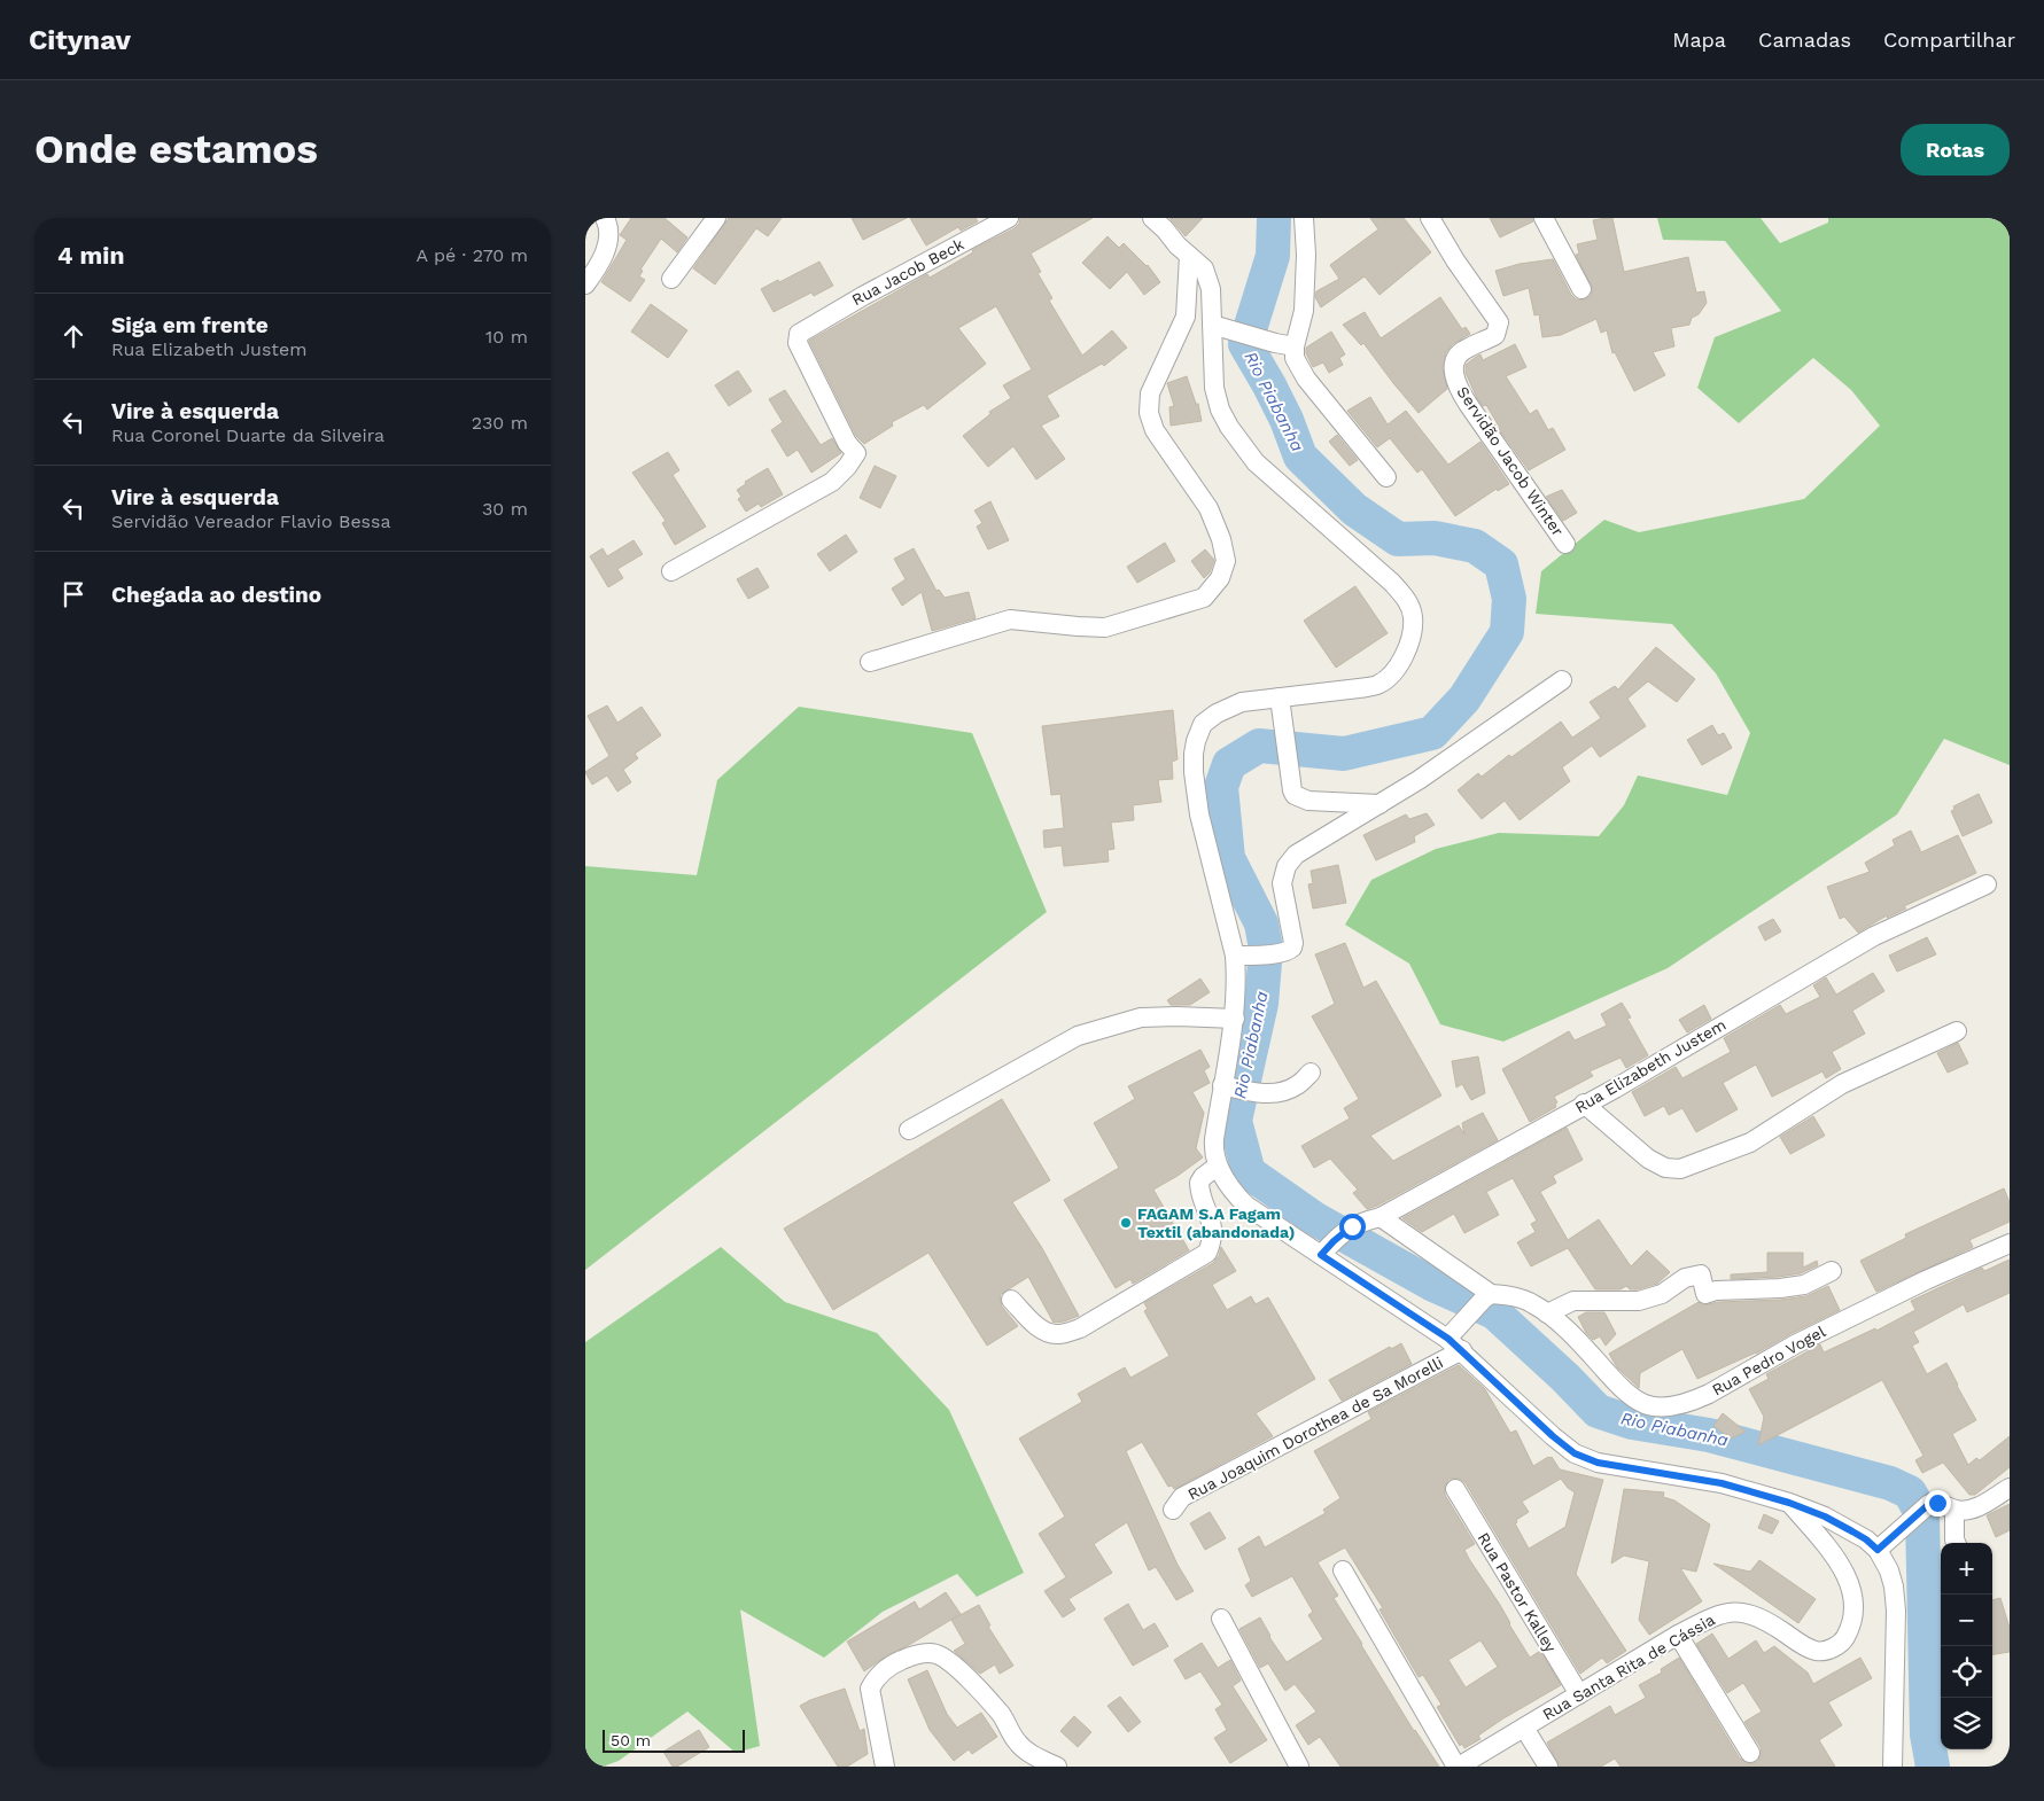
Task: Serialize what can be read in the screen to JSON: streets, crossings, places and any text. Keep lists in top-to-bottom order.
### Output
{
  "streets": {
    "street": [
      "Rua Jacob Beck",
      "Servidão Jacob Winter",
      "Rua Elizabeth Justem",
      "Rua Pedro Vogel",
      "Rua Joaquim Dorothea de Sa Morelli",
      "Rua Pastor Kalley",
      "Rua Santa Rita de Cássia"
    ]
  },
  "crossings": [
    ["Rua Elizabeth Justem", "Rua Pedro Vogel"],
    ["Rua Pastor Kalley", "Rua Santa Rita de Cássia"]
  ],
  "water": ["Rio Piabanha"],
  "places": ["FAGAM S.A Fagam Textil (abandonada)"],
  "scale_bar": "50 m",
  "page": {
    "header": "Citynav",
    "nav": ["Mapa", "Camadas", "Compartilhar"],
    "buttons": "Rotas",
    "title": "Onde estamos",
    "heading": ["4 min", "A pé · 270 m"],
    "list": [
      ["Siga em frente", "Rua Elizabeth Justem", "10 m"],
      ["Vire à esquerda", "Rua Coronel Duarte da Silveira", "230 m"],
      ["Vire à esquerda", "Servidão Vereador Flavio Bessa", "30 m"],
      "Chegada ao destino"
    ],
    "map_buttons": ["+", "−"],
    "scale": "50 m"
  }
}
